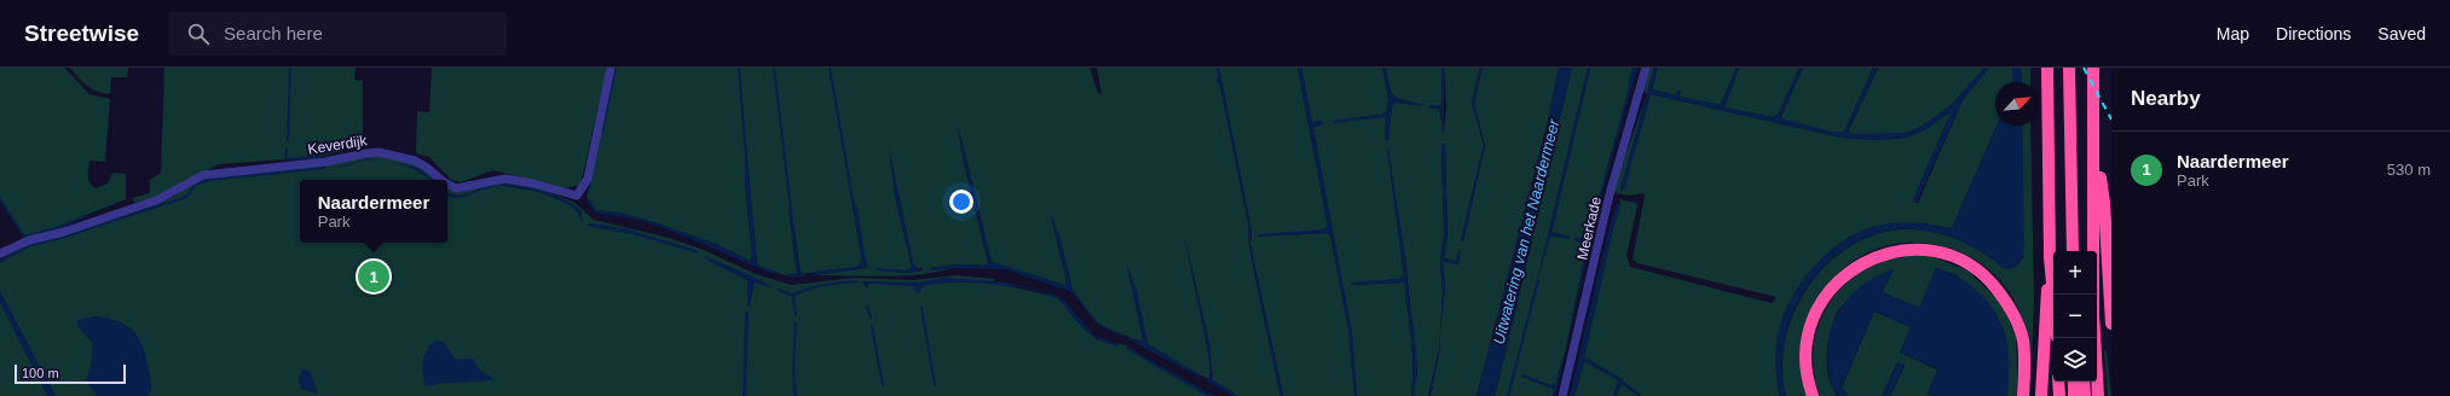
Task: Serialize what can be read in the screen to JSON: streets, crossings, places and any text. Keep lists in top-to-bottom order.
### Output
{
  "streets": {
    "street": ["Keverdijk", "Meerkade"]
  },
  "water": ["Uitwatering van het Naardermeer"],
  "scale_bar": "100 m",
  "north": "top right",
  "page": {
    "header": "Streetwise",
    "search": "Search here",
    "nav": ["Map", "Directions", "Saved"],
    "heading": "Nearby",
    "list": [
      {
        "mark": "1",
        "name": "Naardermeer",
        "note": "Park",
        "value": "530 m"
      }
    ],
    "popup": ["Naardermeer", "Park"],
    "map_buttons": ["+", "−"],
    "pins": "1",
    "scale": "100 m"
  }
}
